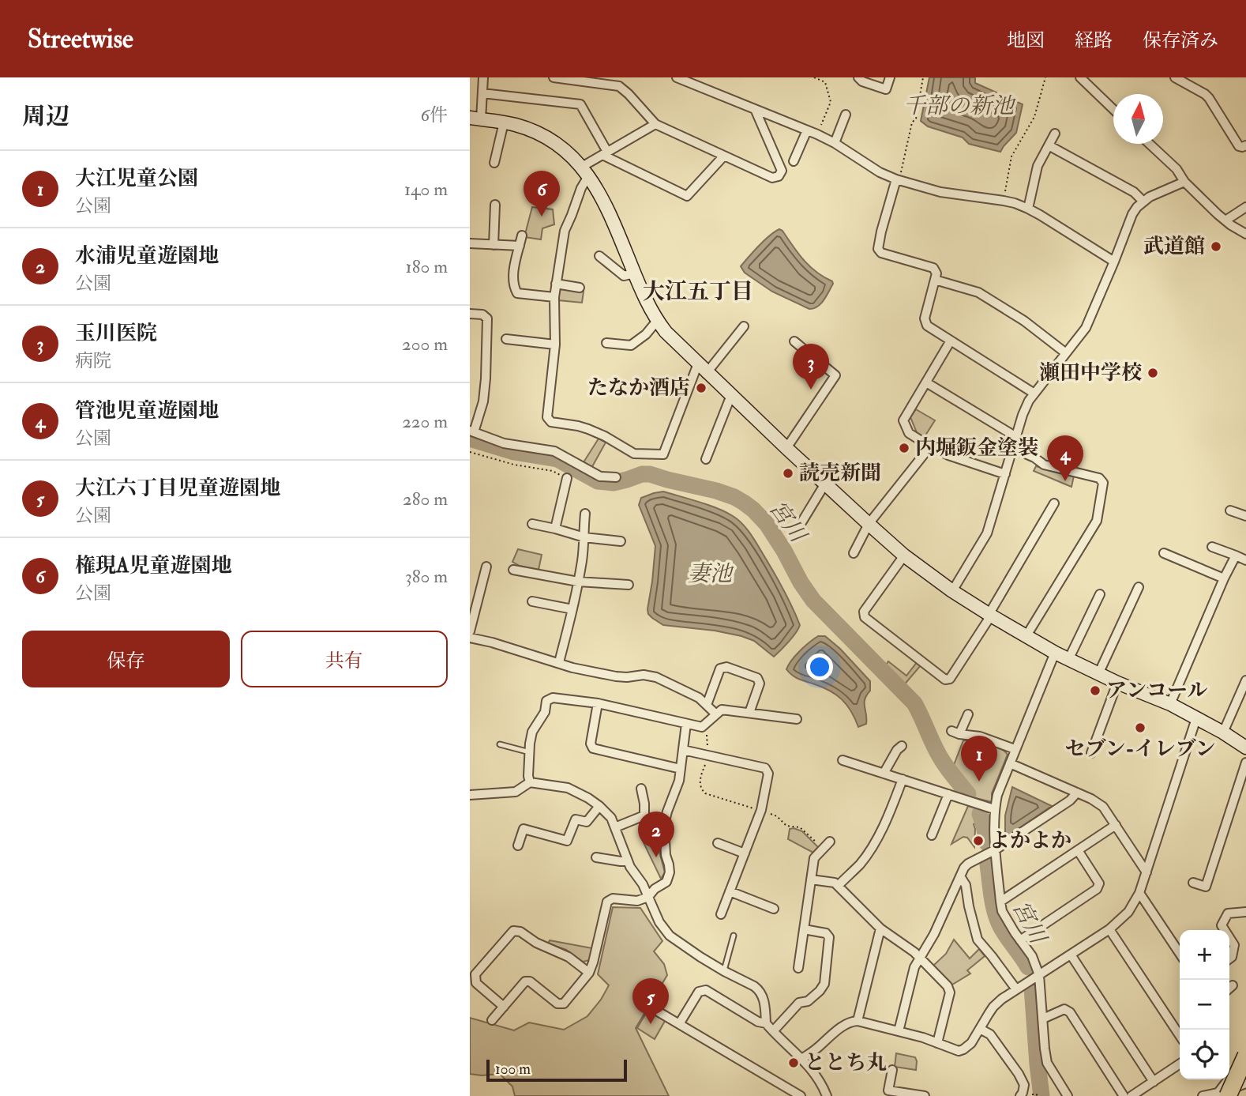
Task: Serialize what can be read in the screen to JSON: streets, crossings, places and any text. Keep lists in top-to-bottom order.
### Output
{
  "districts": ["大江五丁目"],
  "water": ["千部の新池", "宮川", "妻池"],
  "places": [
    "武道館",
    "瀬田中学校",
    "たなか酒店",
    "内堀鈑金塗装",
    "読売新聞",
    "アンコール",
    "セブン-イレブン",
    "よかよか",
    "ととち丸"
  ],
  "scale_bar": "100 m",
  "north": "top",
  "page": {
    "header": "Streetwise",
    "nav": ["地図", "経路", "保存済み"],
    "heading": ["周辺", "6件"],
    "list": [
      {
        "mark": "1",
        "name": "大江児童公園",
        "note": "公園",
        "value": "140 m"
      },
      {
        "mark": "2",
        "name": "水浦児童遊園地",
        "note": "公園",
        "value": "180 m"
      },
      {
        "mark": "3",
        "name": "玉川医院",
        "note": "病院",
        "value": "200 m"
      },
      {
        "mark": "4",
        "name": "管池児童遊園地",
        "note": "公園",
        "value": "220 m"
      },
      {
        "mark": "5",
        "name": "大江六丁目児童遊園地",
        "note": "公園",
        "value": "280 m"
      },
      {
        "mark": "6",
        "name": "権現A児童遊園地",
        "note": "公園",
        "value": "380 m"
      }
    ],
    "pins": [
      "6",
      "3",
      "4",
      "1",
      "2",
      "5"
    ],
    "buttons": ["保存", "共有"],
    "map_buttons": ["+", "−"],
    "scale": "100 m"
  }
}
